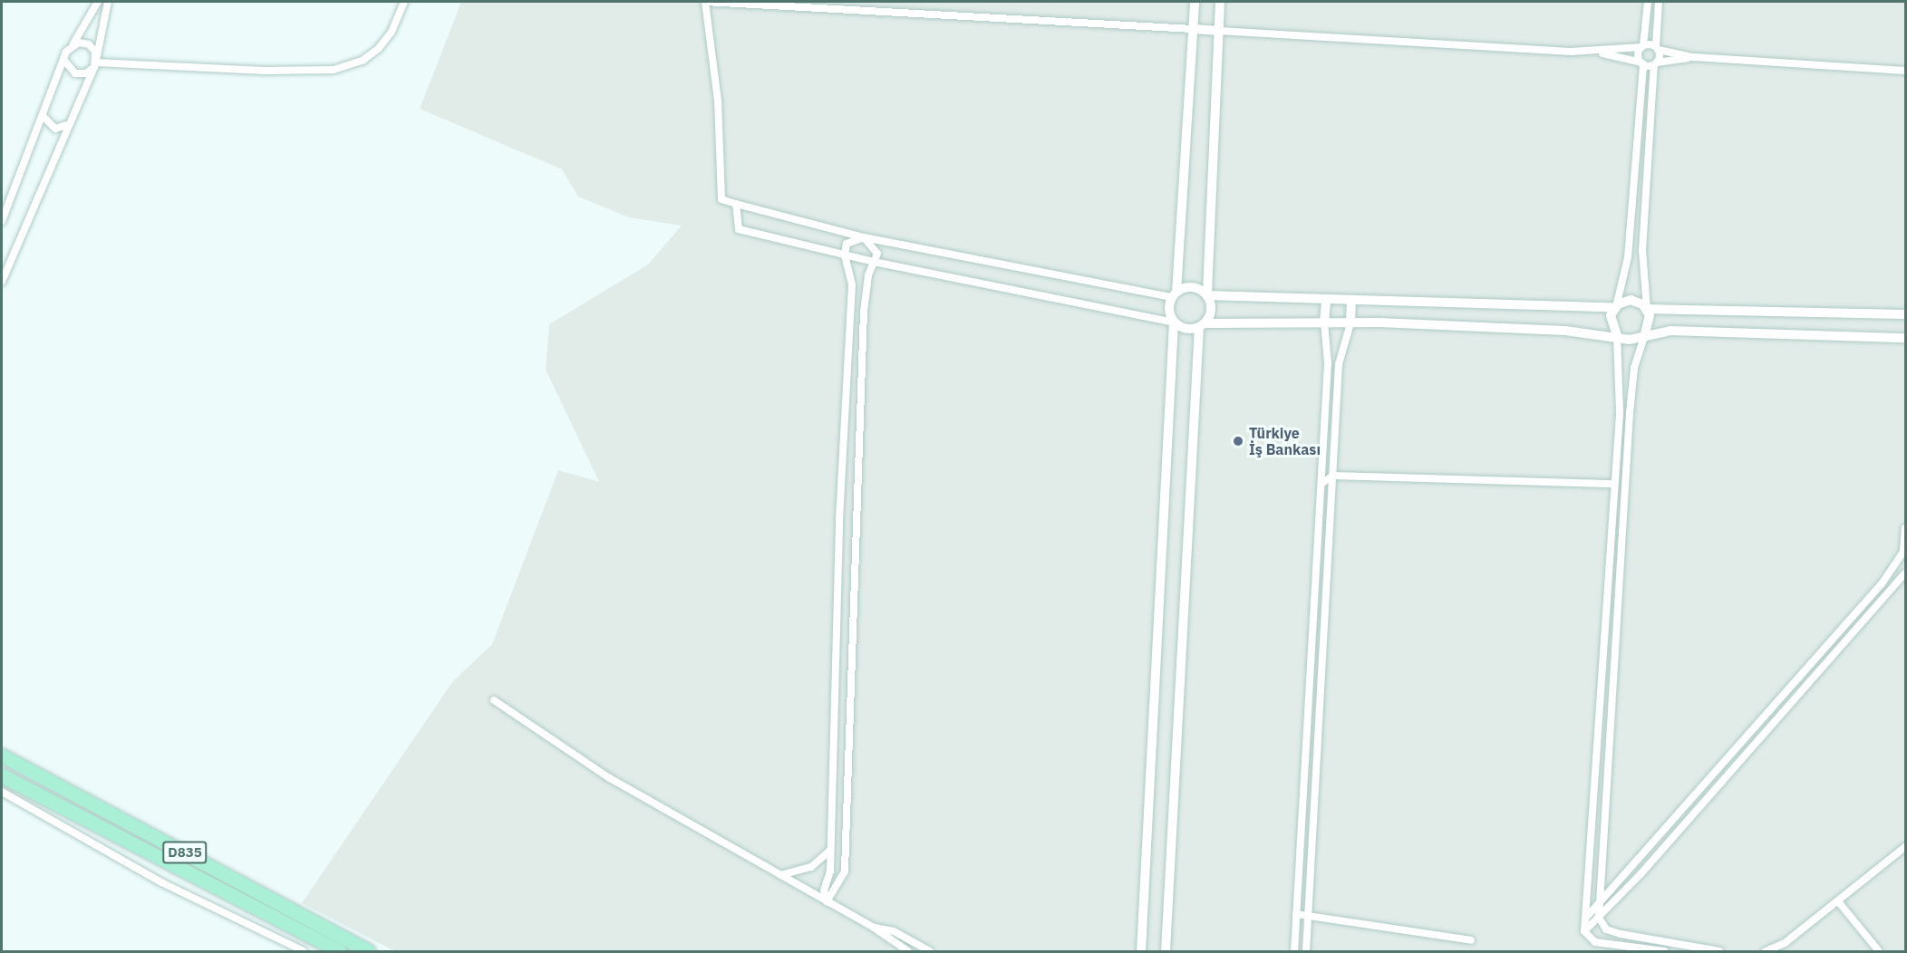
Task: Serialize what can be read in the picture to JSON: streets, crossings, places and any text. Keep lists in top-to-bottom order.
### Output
{
  "streets": {
    "highway": ["D835"]
  },
  "places": ["Türkiye İş Bankası"]
}
